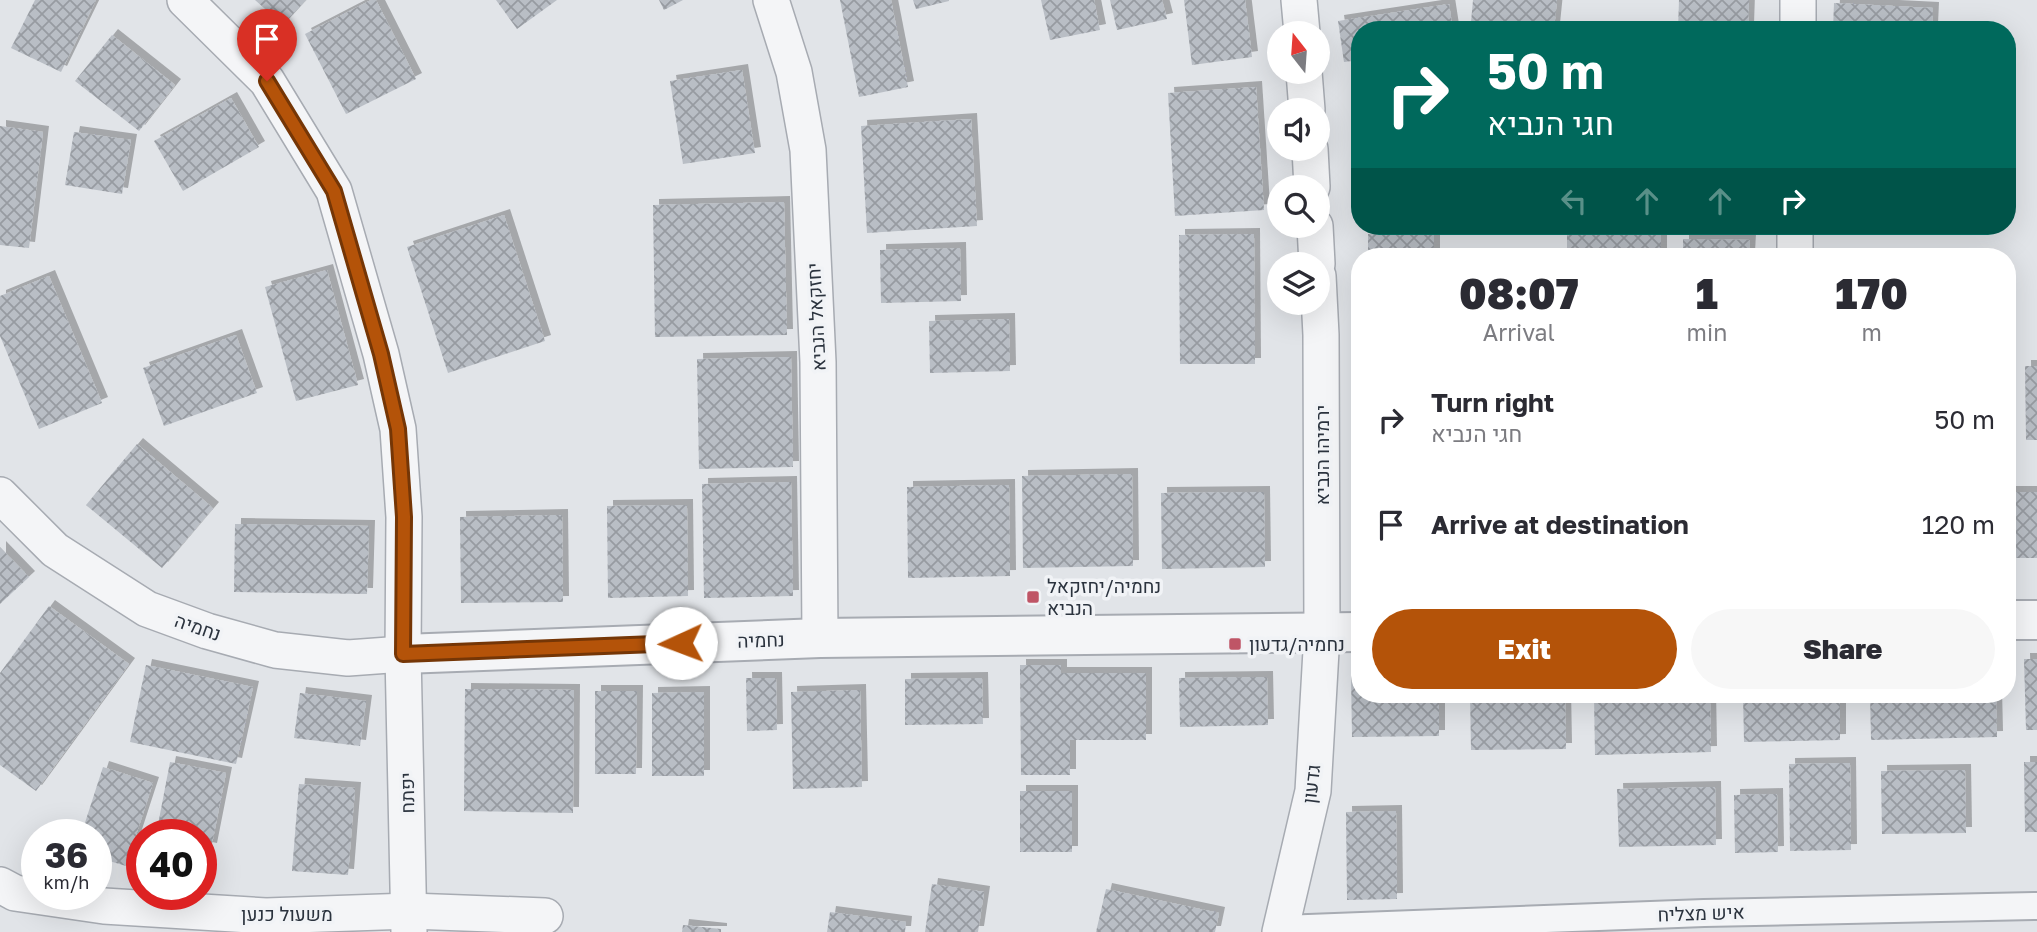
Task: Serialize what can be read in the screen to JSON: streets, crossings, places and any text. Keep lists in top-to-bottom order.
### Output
{
  "streets": {
    "street": [
      "יחזקאל הנביא",
      "ירמיהו הנביא",
      "נחמיה",
      "גדעון",
      "יפתח",
      "איש מצליח",
      "משעול כנען"
    ]
  },
  "crossings": [
    ["יחזקאל הנביא", "נחמיה"],
    ["ירמיהו הנביא", "נחמיה"],
    ["ירמיהו הנביא", "גדעון"],
    ["נחמיה", "גדעון"],
    ["נחמיה", "יפתח"],
    ["גדעון", "איש מצליח"],
    ["יפתח", "משעול כנען"]
  ],
  "places": {
    "transit": ["נחמיה/יחזקאל הנביא", "נחמיה/גדעון"]
  },
  "north": "top",
  "page": {
    "turn": ["50 m", "חגי הנביא"],
    "eta": [
      "08:07",
      "Arrival",
      "1",
      "min",
      "170",
      "m"
    ],
    "list": [
      {
        "name": "Turn right",
        "note": "חגי הנביא",
        "value": "50 m"
      },
      {
        "name": "Arrive at destination",
        "value": "120 m"
      }
    ],
    "buttons": ["Exit", "Share"],
    "speed": "36 km/h",
    "limit": "40"
  }
}
